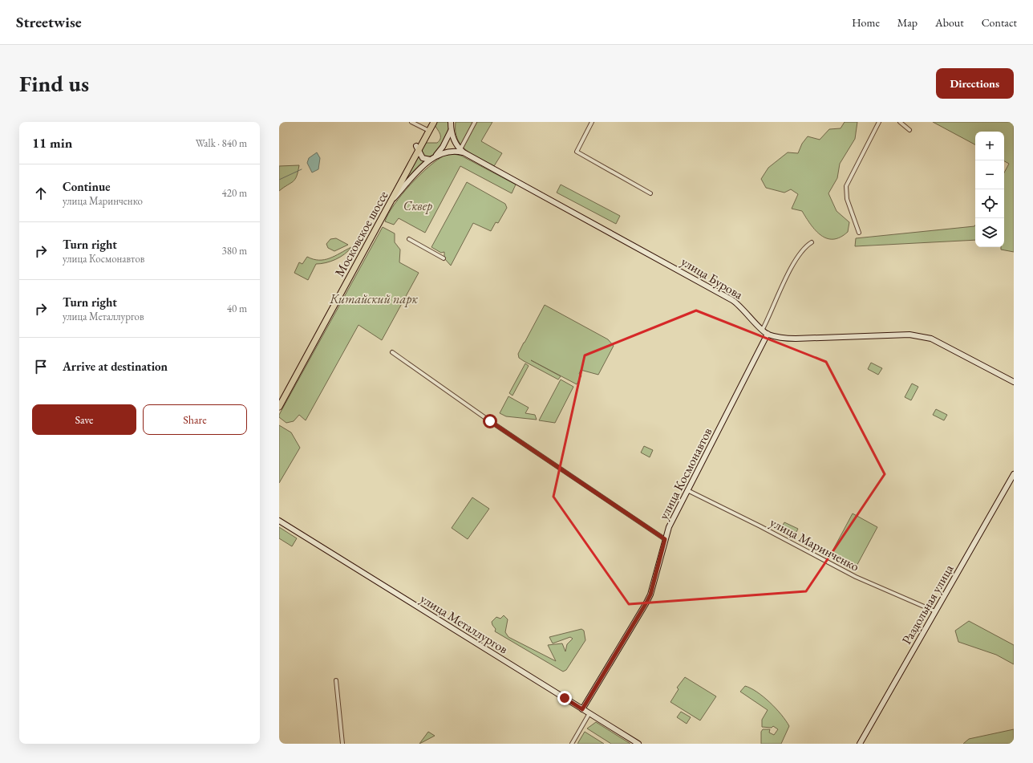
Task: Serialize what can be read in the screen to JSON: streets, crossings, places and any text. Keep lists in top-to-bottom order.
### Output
{
  "streets": {
    "main road": [
      "Московское шоссе",
      "улица Бурова",
      "улица Космонавтов",
      "Раздольная улица",
      "улица Металлургов"
    ],
    "street": ["улица Маринченко"]
  },
  "crossings": [
    ["улица Бурова", "улица Космонавтов"],
    ["улица Космонавтов", "улица Маринченко"],
    ["улица Космонавтов", "улица Металлургов"],
    ["улица Маринченко", "Раздольная улица"]
  ],
  "parks": ["Сквер", "Китайский парк"],
  "page": {
    "header": "Streetwise",
    "nav": [
      "Home",
      "Map",
      "About",
      "Contact"
    ],
    "buttons": [
      "Directions",
      ["Save", "Share"]
    ],
    "title": "Find us",
    "heading": ["11 min", "Walk · 840 m"],
    "map_buttons": ["+", "−"],
    "list": [
      ["Continue", "улица Маринченко", "420 m"],
      ["Turn right", "улица Космонавтов", "380 m"],
      ["Turn right", "улица Металлургов", "40 m"],
      "Arrive at destination"
    ]
  }
}
